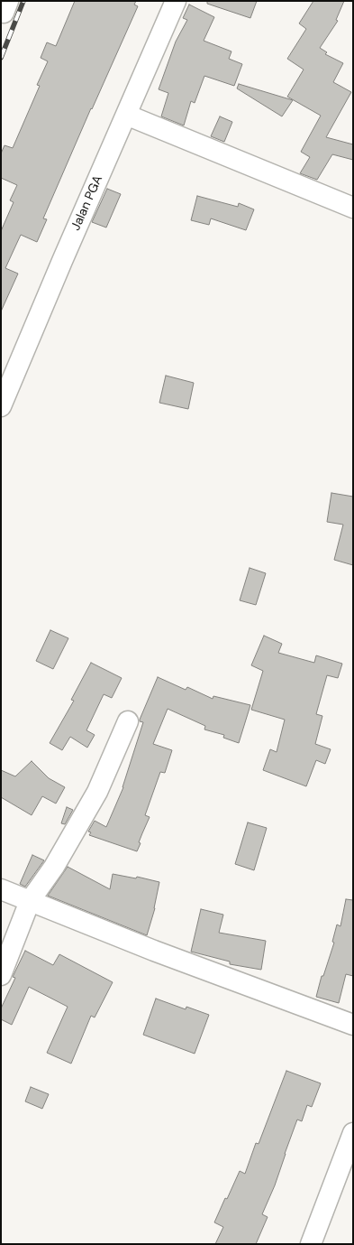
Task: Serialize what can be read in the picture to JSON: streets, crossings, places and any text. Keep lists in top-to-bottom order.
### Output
{
  "streets": {
    "street": ["Jalan PGA"]
  }
}
